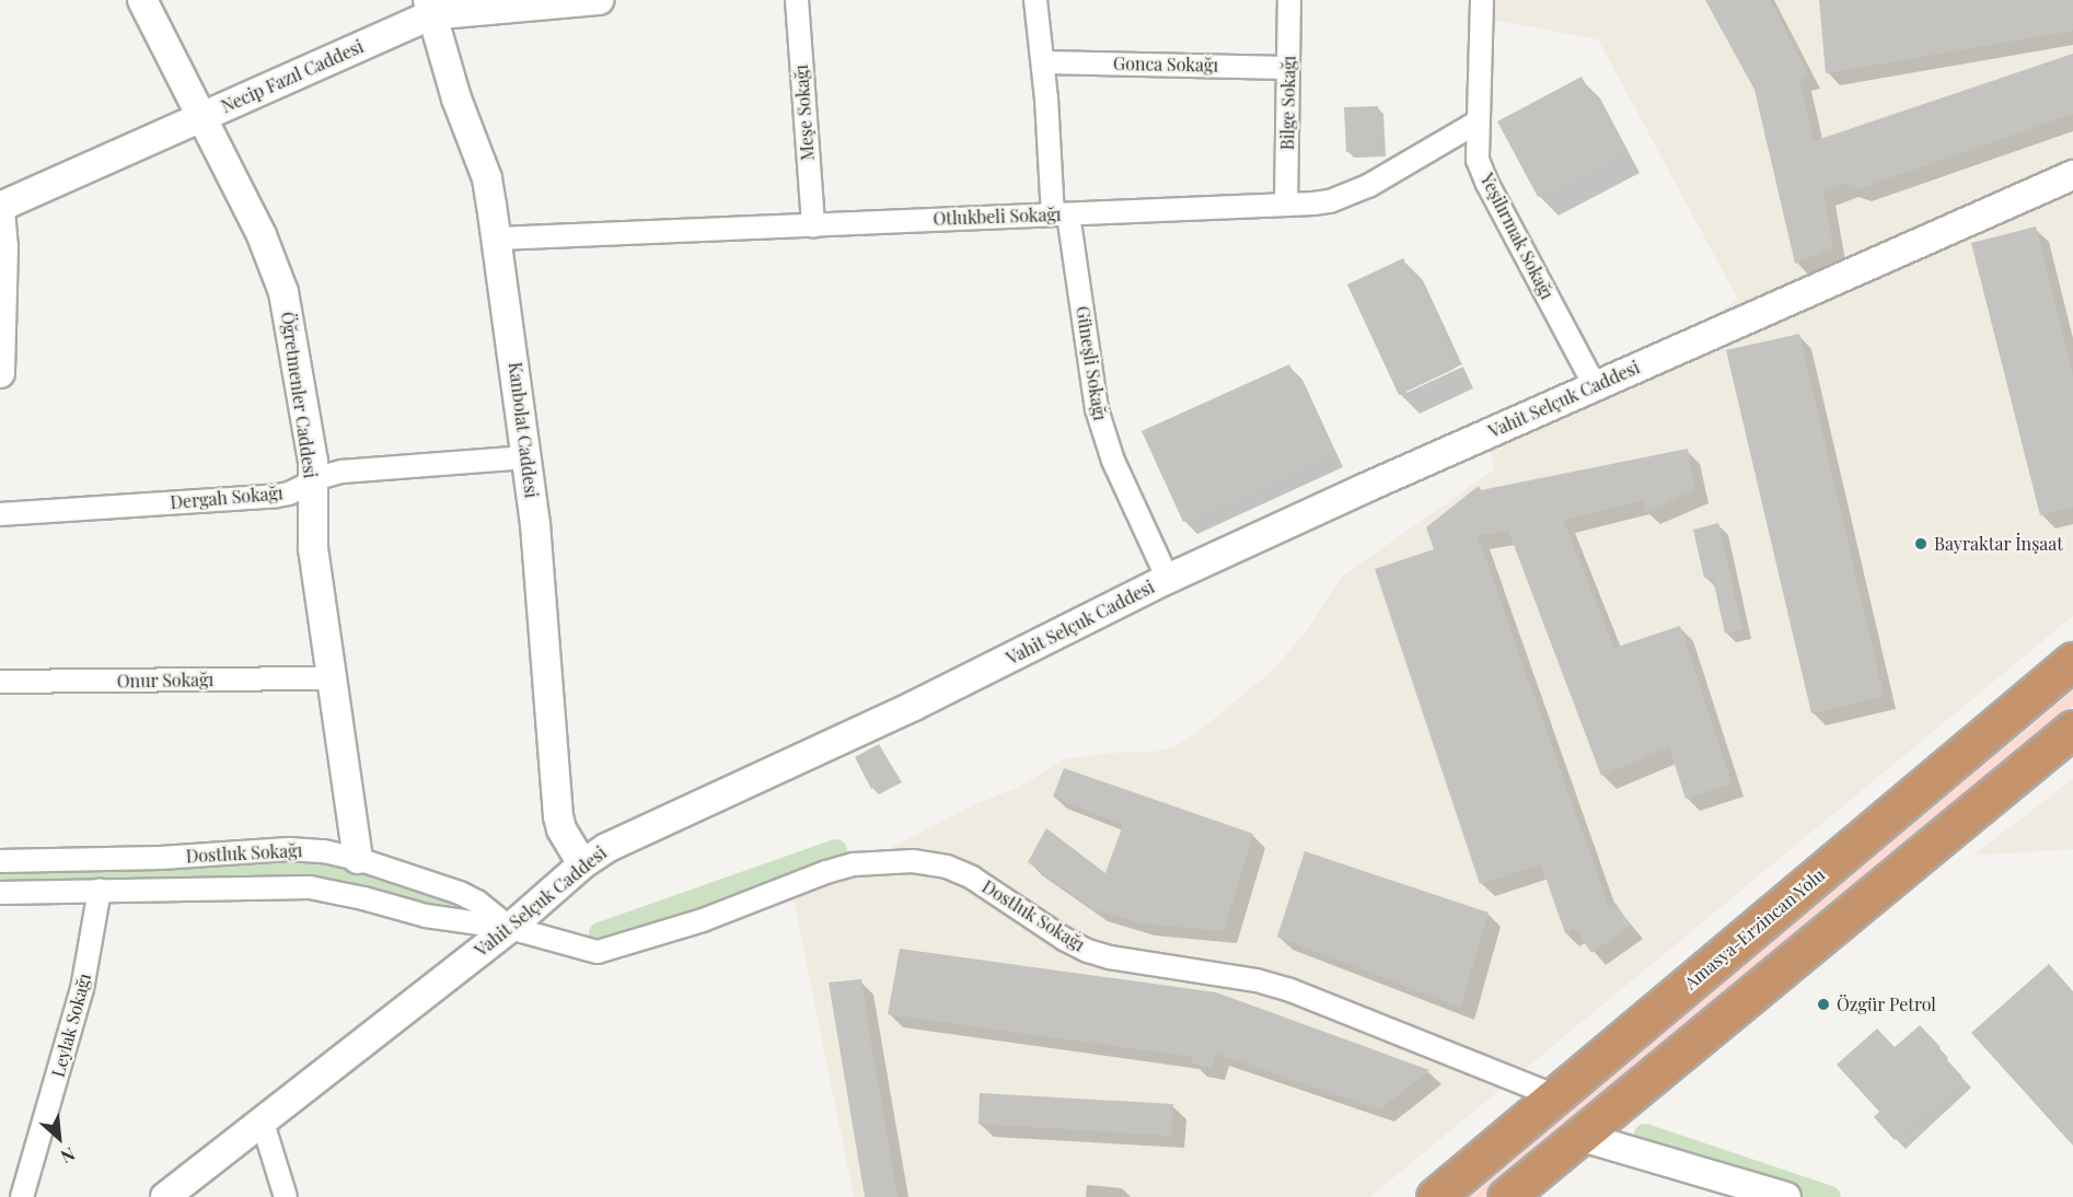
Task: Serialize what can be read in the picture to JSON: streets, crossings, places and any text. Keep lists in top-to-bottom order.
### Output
{
  "streets": {
    "highway": ["Amasya-Erzincan Yolu"],
    "street": [
      "Gonca Sokağı",
      "Necip Fazıl Caddesi",
      "Bilge Sokağı",
      "Meşe Sokağı",
      "Otlukbeli Sokağı",
      "Yeşilırmak Sokağı",
      "Güneşli Sokağı",
      "Öğretmenler Caddesi",
      "Vahit Selçuk Caddesi",
      "Kanbolat Caddesi",
      "Dergah Sokağı",
      "Onur Sokağı",
      "Dostluk Sokağı",
      "Leylak Sokağı"
    ]
  },
  "crossings": [
    ["Gonca Sokağı", "Bilge Sokağı"],
    ["Gonca Sokağı", "Güneşli Sokağı"],
    ["Necip Fazıl Caddesi", "Öğretmenler Caddesi"],
    ["Necip Fazıl Caddesi", "Kanbolat Caddesi"],
    ["Bilge Sokağı", "Otlukbeli Sokağı"],
    ["Meşe Sokağı", "Otlukbeli Sokağı"],
    ["Otlukbeli Sokağı", "Yeşilırmak Sokağı"],
    ["Otlukbeli Sokağı", "Güneşli Sokağı"],
    ["Otlukbeli Sokağı", "Kanbolat Caddesi"],
    ["Yeşilırmak Sokağı", "Vahit Selçuk Caddesi"],
    ["Güneşli Sokağı", "Vahit Selçuk Caddesi"],
    ["Öğretmenler Caddesi", "Dergah Sokağı"],
    ["Öğretmenler Caddesi", "Onur Sokağı"],
    ["Öğretmenler Caddesi", "Dostluk Sokağı"],
    ["Vahit Selçuk Caddesi", "Kanbolat Caddesi"],
    ["Vahit Selçuk Caddesi", "Dostluk Sokağı"],
    ["Kanbolat Caddesi", "Dergah Sokağı"],
    ["Dostluk Sokağı", "Amasya-Erzincan Yolu"],
    ["Dostluk Sokağı", "Leylak Sokağı"]
  ],
  "places": ["Bayraktar İnşaat", "Özgür Petrol"],
  "north": "bottom right"
}
